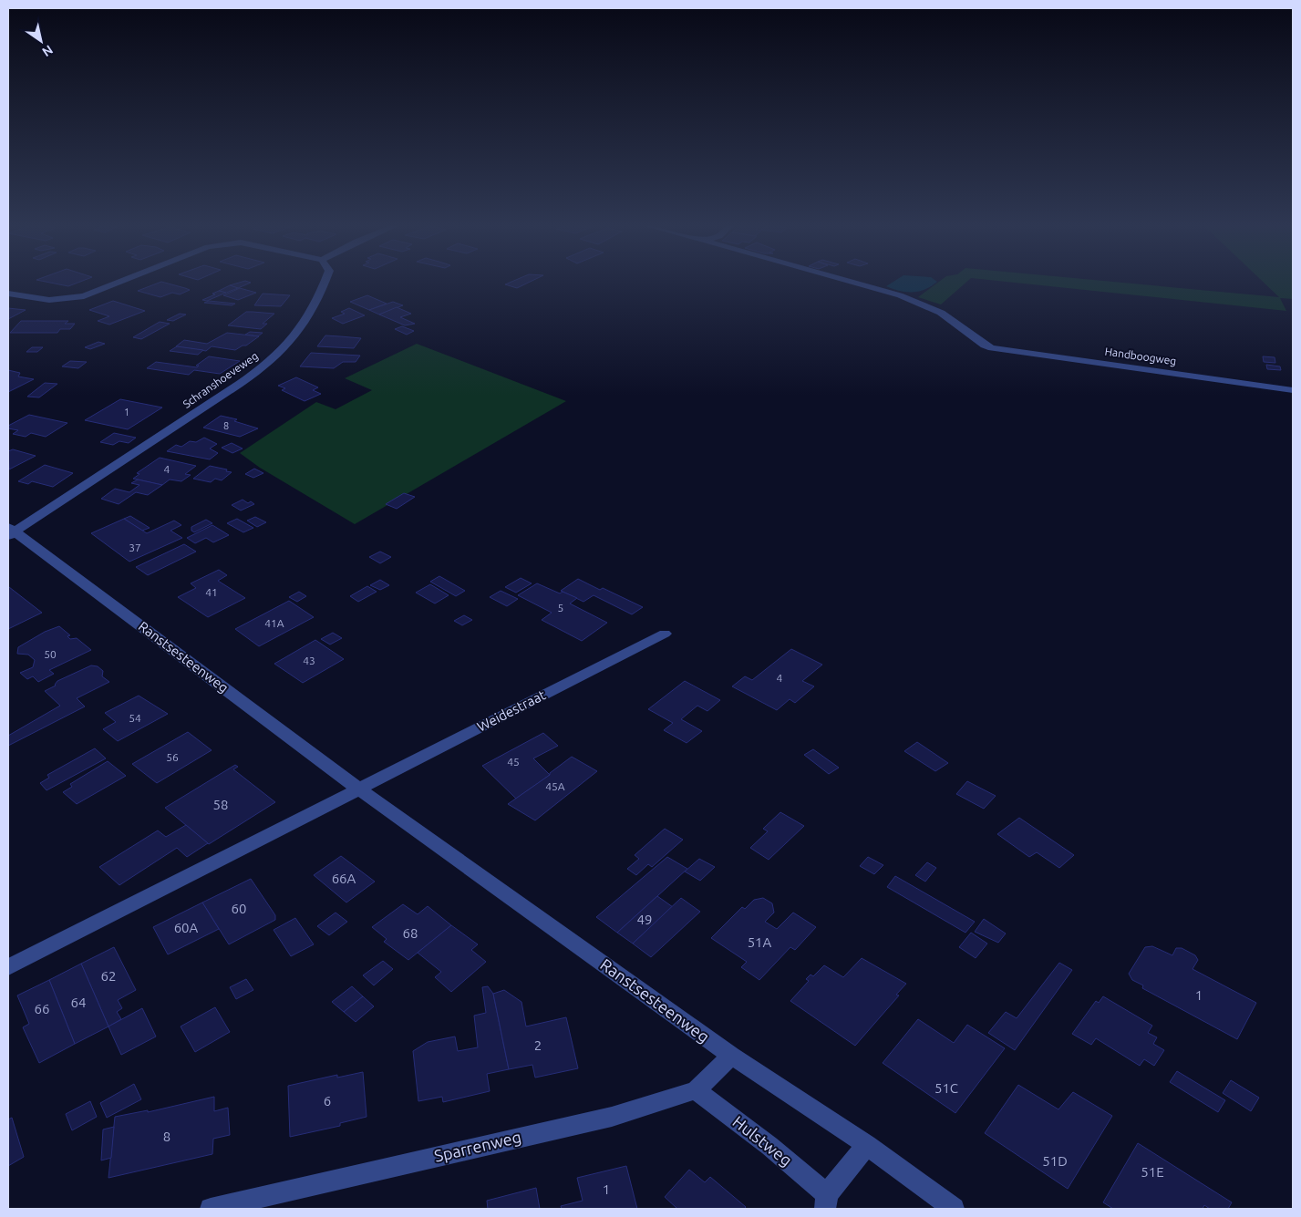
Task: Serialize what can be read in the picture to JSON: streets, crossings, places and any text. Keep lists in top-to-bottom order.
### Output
{
  "streets": {
    "street": [
      "Handboogweg",
      "Schranshoeveweg",
      "Ranstsesteenweg",
      "Weidestraat",
      "Hulstweg",
      "Sparrenweg"
    ]
  },
  "crossings": [
    ["Schranshoeveweg", "Ranstsesteenweg"],
    ["Ranstsesteenweg", "Weidestraat"],
    ["Ranstsesteenweg", "Hulstweg"],
    ["Ranstsesteenweg", "Sparrenweg"],
    ["Hulstweg", "Sparrenweg"]
  ],
  "house_numbers": [
    "1",
    "8",
    "4",
    "37",
    "41",
    "5",
    "41A",
    "50",
    "43",
    "4",
    "54",
    "56",
    "45",
    "45A",
    "58",
    "66A",
    "60",
    "49",
    "60A",
    "68",
    "51A",
    "62",
    "1",
    "64",
    "66",
    "2",
    "51C",
    "6",
    "8",
    "51D",
    "51E",
    "1"
  ],
  "north": "bottom right"
}
